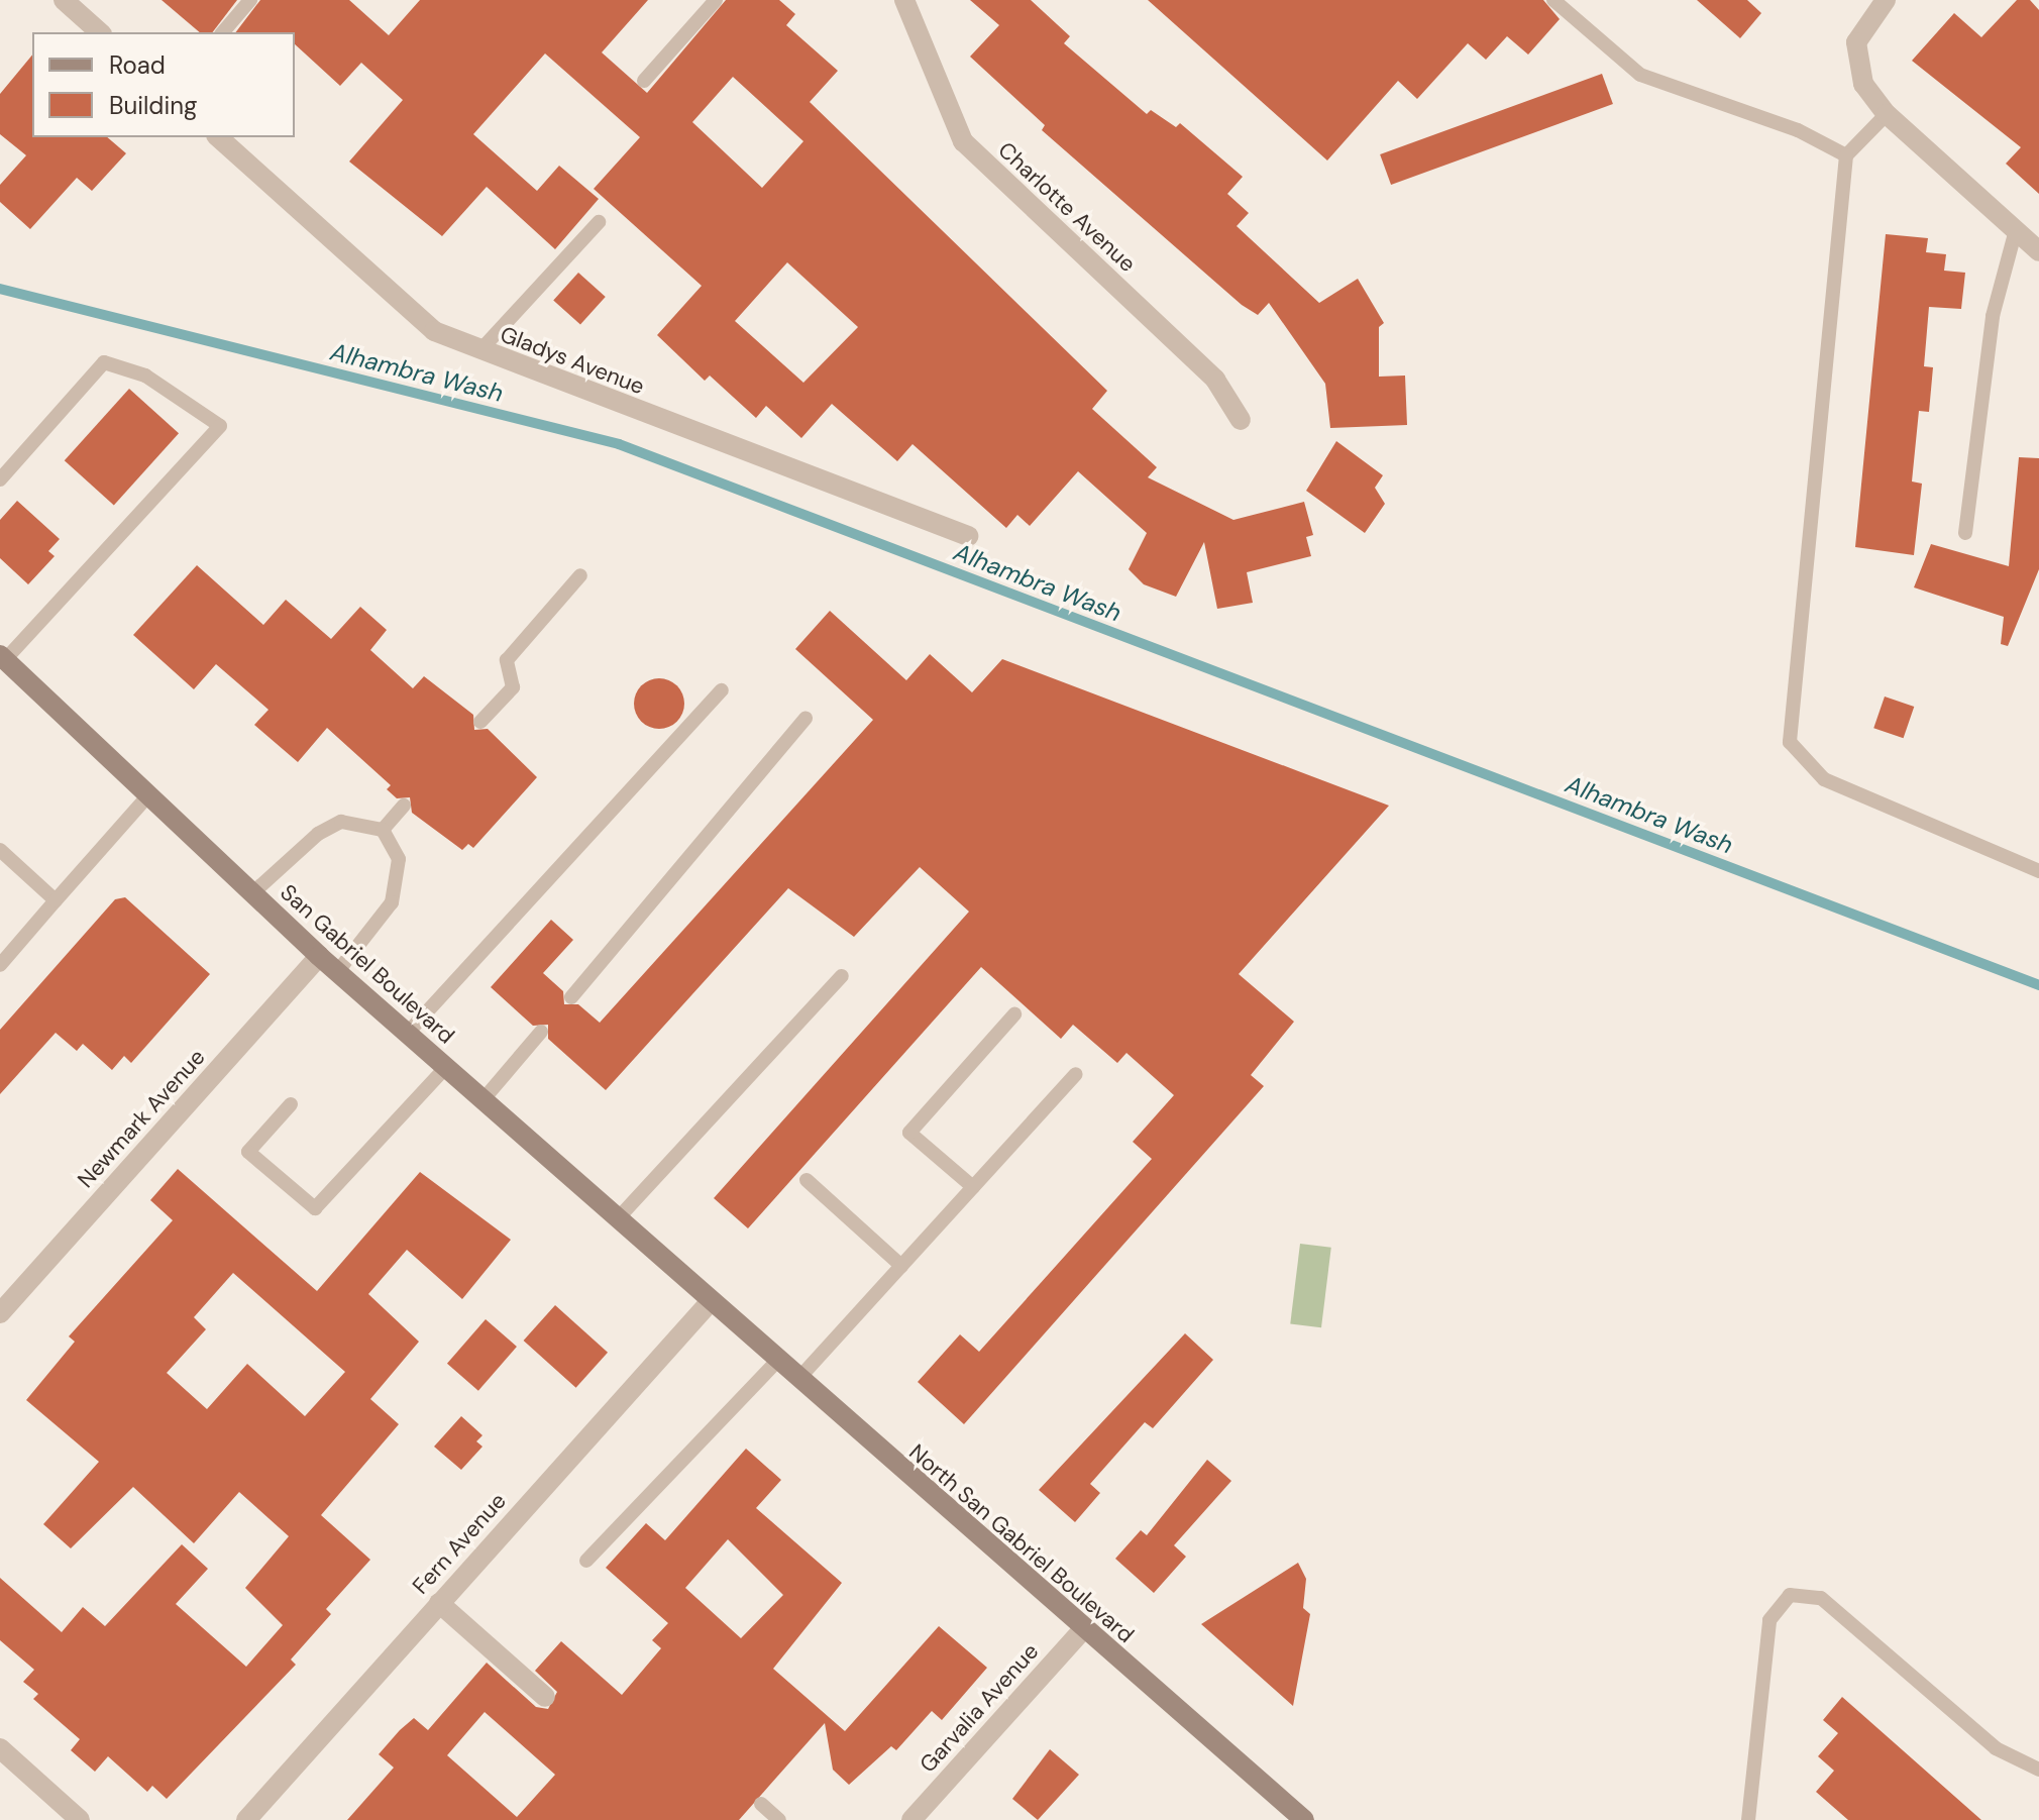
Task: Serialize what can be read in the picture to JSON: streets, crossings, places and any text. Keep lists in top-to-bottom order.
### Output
{
  "streets": {
    "main road": ["San Gabriel Boulevard", "North San Gabriel Boulevard"],
    "street": [
      "Charlotte Avenue",
      "Gladys Avenue",
      "Newmark Avenue",
      "Fern Avenue",
      "Garvalia Avenue"
    ]
  },
  "crossings": [
    ["San Gabriel Boulevard", "Newmark Avenue"],
    ["San Gabriel Boulevard", "Fern Avenue"],
    ["San Gabriel Boulevard", "North San Gabriel Boulevard"],
    ["Fern Avenue", "North San Gabriel Boulevard"],
    ["North San Gabriel Boulevard", "Garvalia Avenue"]
  ],
  "water": ["Alhambra Wash"],
  "legend": ["Road", "Building"]
}
